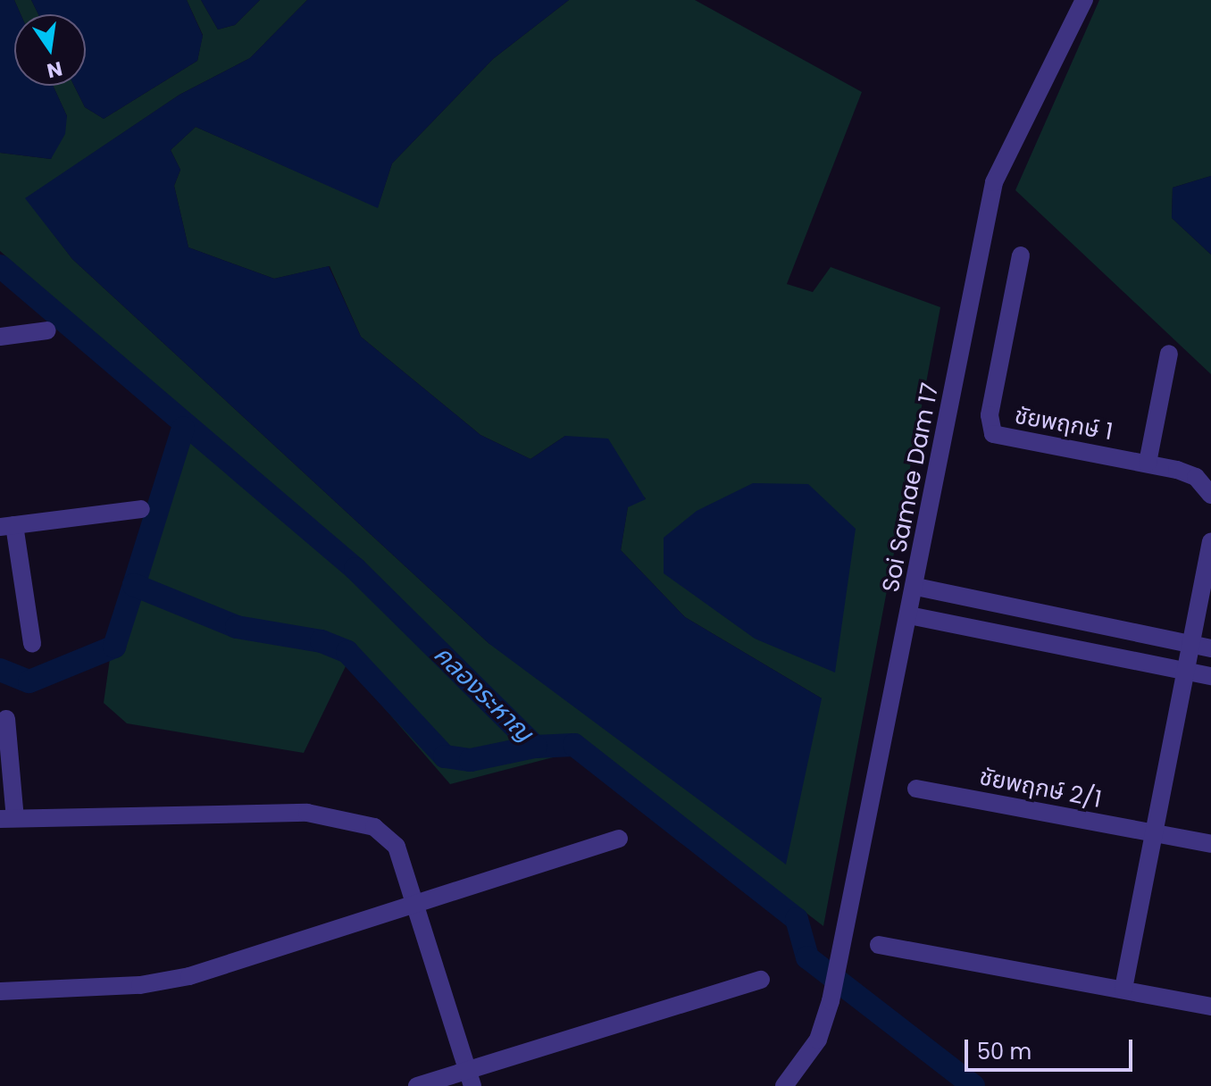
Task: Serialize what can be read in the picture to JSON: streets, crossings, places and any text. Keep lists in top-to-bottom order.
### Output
{
  "streets": {
    "street": ["ชัยพฤกษ์ 1", "Soi Samae Dam 17", "ชัยพฤกษ์ 2/1"]
  },
  "water": ["คลองระหาญ"],
  "scale_bar": "50 m",
  "north": "bottom"
}
